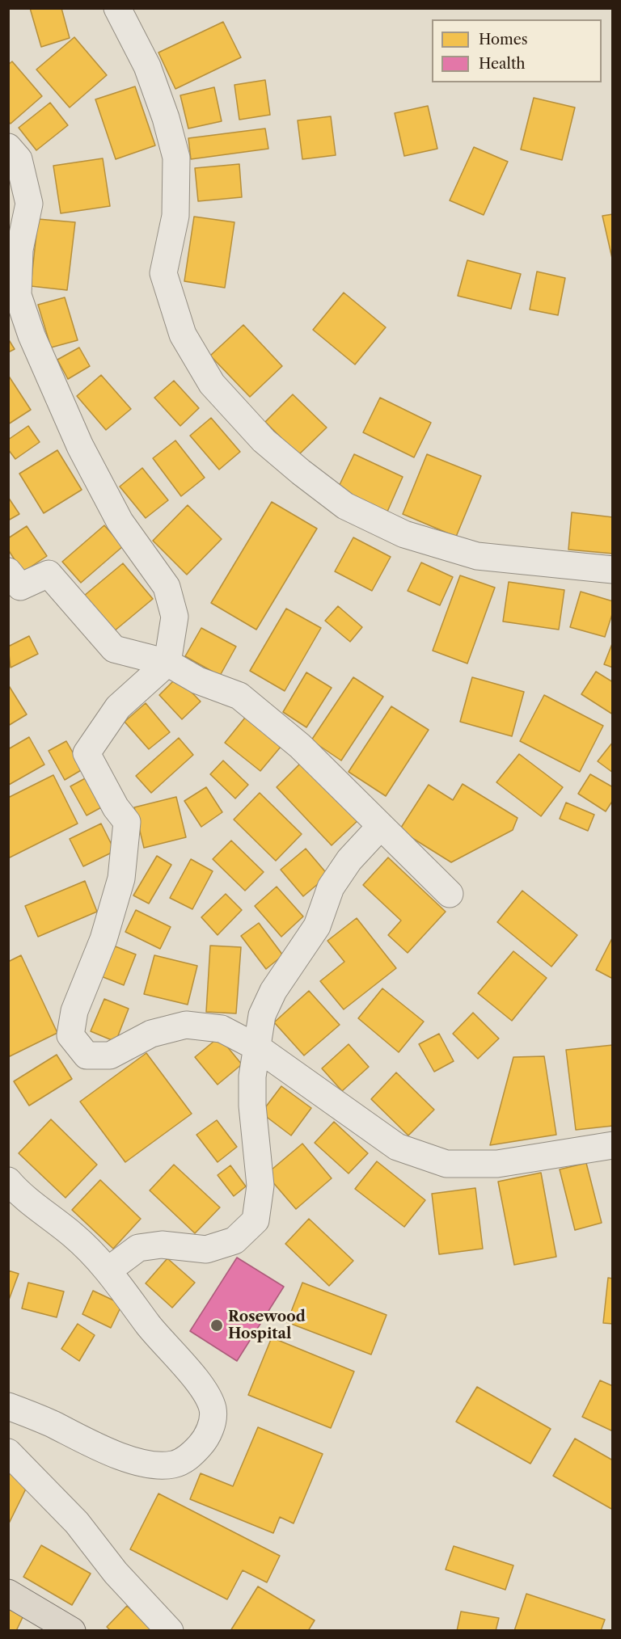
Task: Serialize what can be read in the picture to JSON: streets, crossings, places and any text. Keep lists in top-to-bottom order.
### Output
{
  "places": ["Rosewood Hospital"],
  "legend": ["Homes", "Health"]
}
